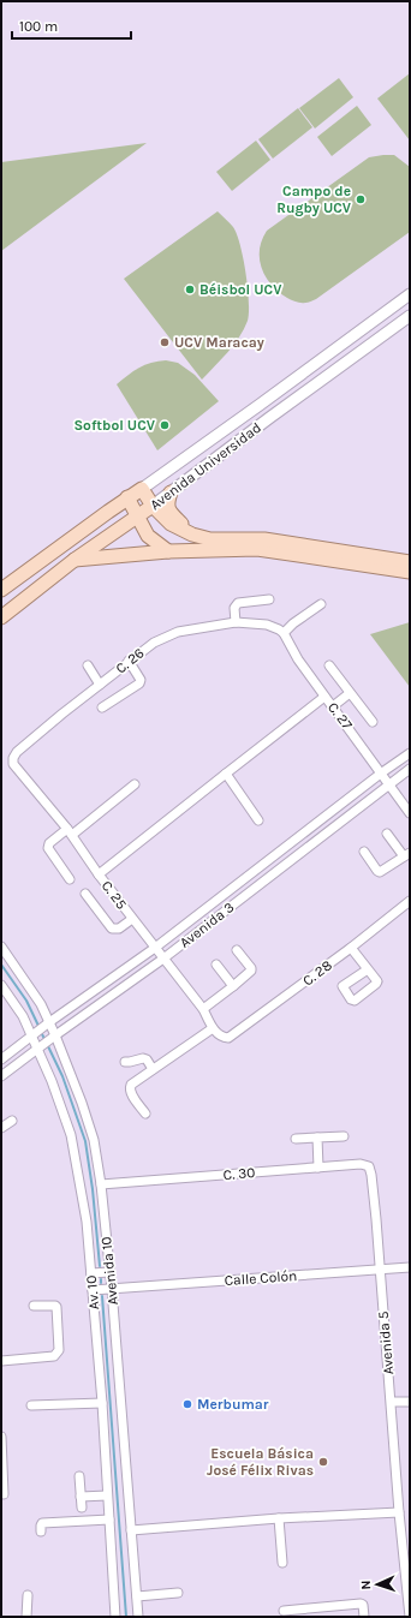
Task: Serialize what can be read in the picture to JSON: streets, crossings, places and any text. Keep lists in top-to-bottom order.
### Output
{
  "streets": {
    "main road": ["Avenida Universidad"],
    "street": [
      "C. 26",
      "C. 27",
      "C. 25",
      "Avenida 3",
      "C. 28",
      "C. 30",
      "Avenida 10",
      "Calle Colón",
      "Av. 10",
      "Avenida 5"
    ]
  },
  "crossings": [
    ["C. 26", "C. 27"],
    ["C. 26", "C. 25"],
    ["C. 27", "Avenida 3"],
    ["C. 25", "Avenida 3"],
    ["C. 25", "C. 28"],
    ["Avenida 3", "Avenida 10"],
    ["Avenida 3", "Av. 10"],
    ["C. 30", "Avenida 10"],
    ["C. 30", "Avenida 5"],
    ["Avenida 10", "Calle Colón"],
    ["Calle Colón", "Av. 10"],
    ["Calle Colón", "Avenida 5"]
  ],
  "places": [
    "Campo de Rugby UCV",
    "Béisbol UCV",
    "UCV Maracay",
    "Softbol UCV",
    "Merbumar",
    "Escuela Básica José Félix Rivas"
  ],
  "scale_bar": "100 m",
  "north": "left"
}
